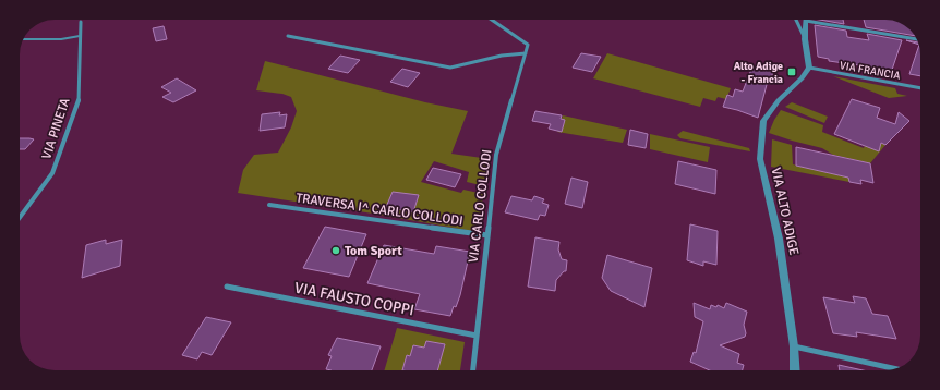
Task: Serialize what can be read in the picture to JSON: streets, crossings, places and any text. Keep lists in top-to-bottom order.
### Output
{
  "streets": {
    "street": [
      "VIA FRANCIA",
      "VIA PINETA",
      "VIA CARLO COLLODI",
      "TRAVERSA I^ CARLO COLLODI",
      "VIA ALTO ADIGE",
      "VIA FAUSTO COPPI"
    ]
  },
  "crossings": [
    ["VIA FRANCIA", "VIA ALTO ADIGE"],
    ["VIA CARLO COLLODI", "TRAVERSA I^ CARLO COLLODI"],
    ["VIA CARLO COLLODI", "VIA FAUSTO COPPI"]
  ],
  "places": {
    "transit": ["Alto Adige - Francia"],
    "other": ["Tom Sport"]
  }
}
